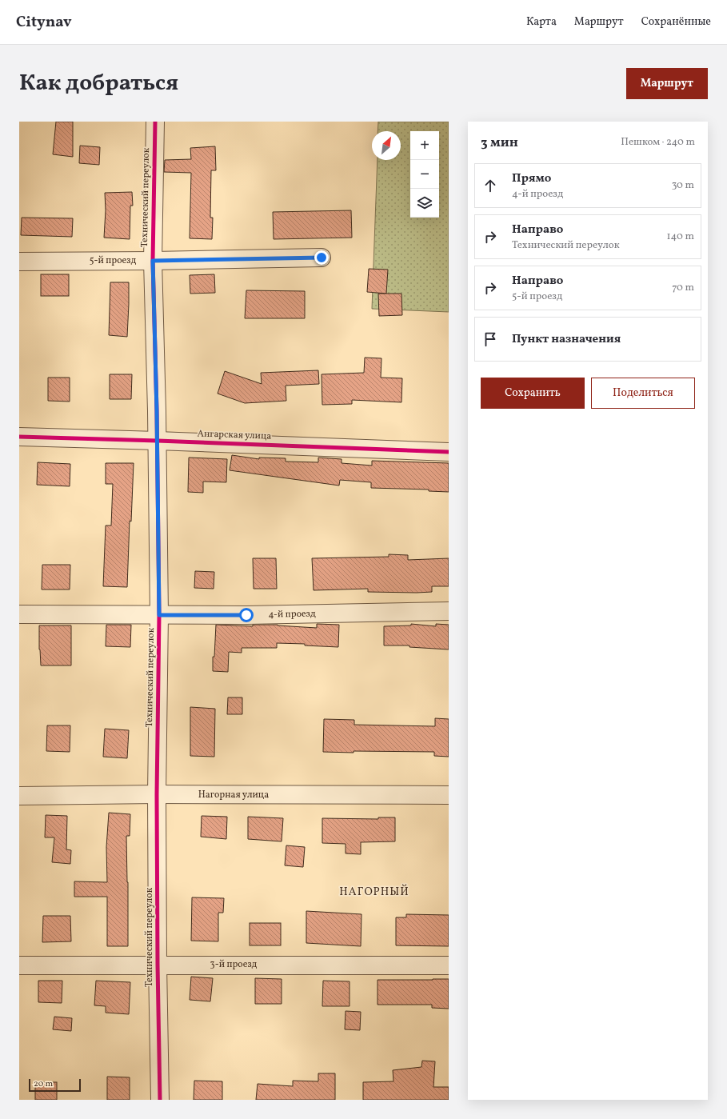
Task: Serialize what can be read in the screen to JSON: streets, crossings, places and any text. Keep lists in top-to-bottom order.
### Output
{
  "streets": {
    "street": [
      "Технический переулок",
      "5-й проезд",
      "Ангарская улица",
      "4-й проезд",
      "Нагорная улица",
      "3-й проезд"
    ]
  },
  "crossings": [
    ["Технический переулок", "5-й проезд"],
    ["Технический переулок", "Ангарская улица"],
    ["Технический переулок", "4-й проезд"],
    ["Технический переулок", "Нагорная улица"],
    ["Технический переулок", "3-й проезд"]
  ],
  "districts": ["НАГОРНЫЙ"],
  "scale_bar": "20 m",
  "north": "top right",
  "page": {
    "header": "Citynav",
    "nav": ["Карта", "Маршрут", "Сохранённые"],
    "title": "Как добраться",
    "buttons": [
      "Маршрут",
      ["Сохранить", "Поделиться"]
    ],
    "heading": ["3 мин", "Пешком · 240 m"],
    "map_buttons": ["+", "−"],
    "list": [
      ["Прямо", "4-й проезд", "30 m"],
      ["Направо", "Технический переулок", "140 m"],
      ["Направо", "5-й проезд", "70 m"],
      "Пункт назначения"
    ],
    "scale": "20 m"
  }
}
